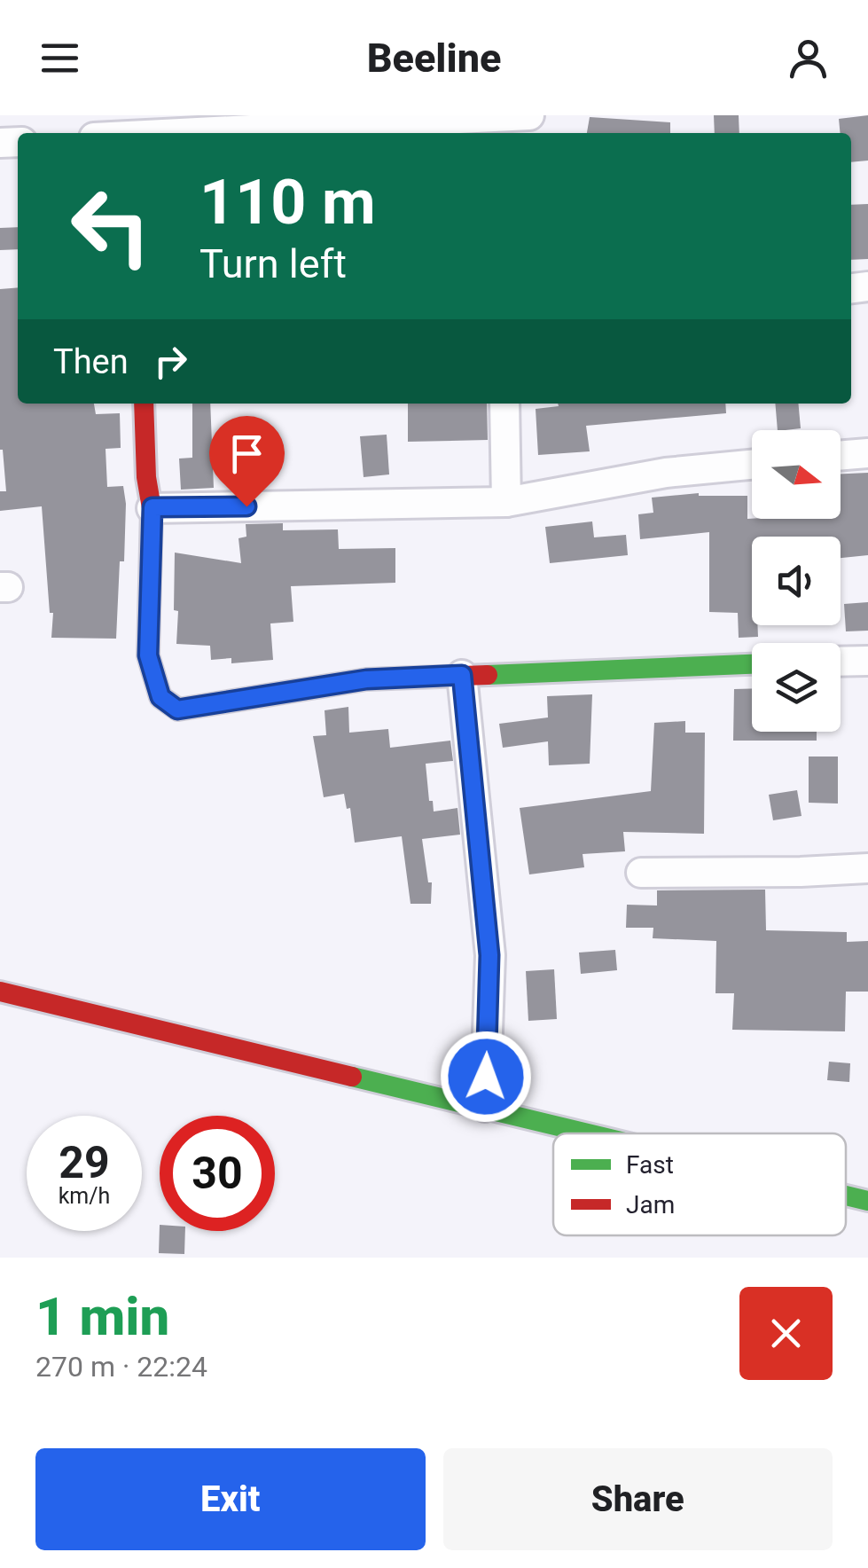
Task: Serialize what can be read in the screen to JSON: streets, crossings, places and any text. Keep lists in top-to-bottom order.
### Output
{
  "legend": ["Fast", "Jam"],
  "north": "right",
  "page": {
    "header": "Beeline",
    "turn": ["110 m", "Turn left"],
    "then": "Then",
    "speed": "29 km/h",
    "limit": "30",
    "heading": ["1 min", "270 m · 22:24"],
    "buttons": ["Exit", "Share"]
  }
}
